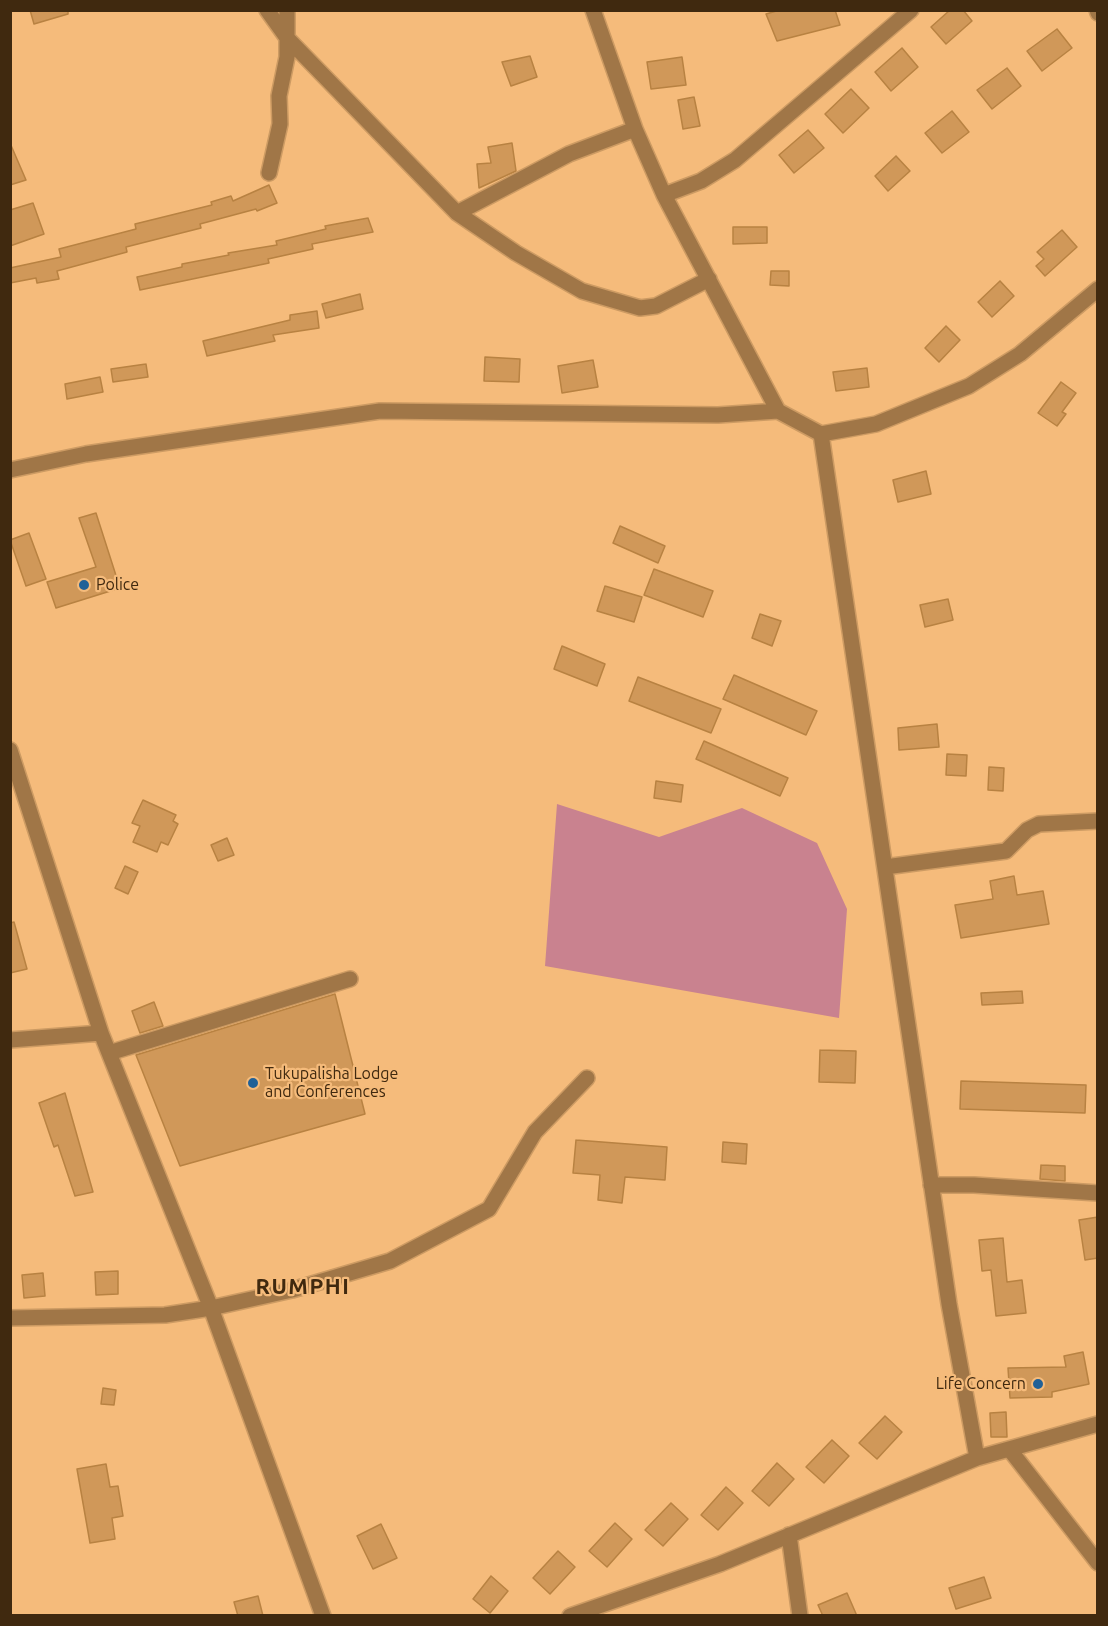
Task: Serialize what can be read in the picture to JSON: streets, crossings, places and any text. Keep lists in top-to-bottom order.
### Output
{
  "districts": ["RUMPHI"],
  "places": ["Police", "Tukupalisha Lodge and Conferences", "Life Concern"]
}
